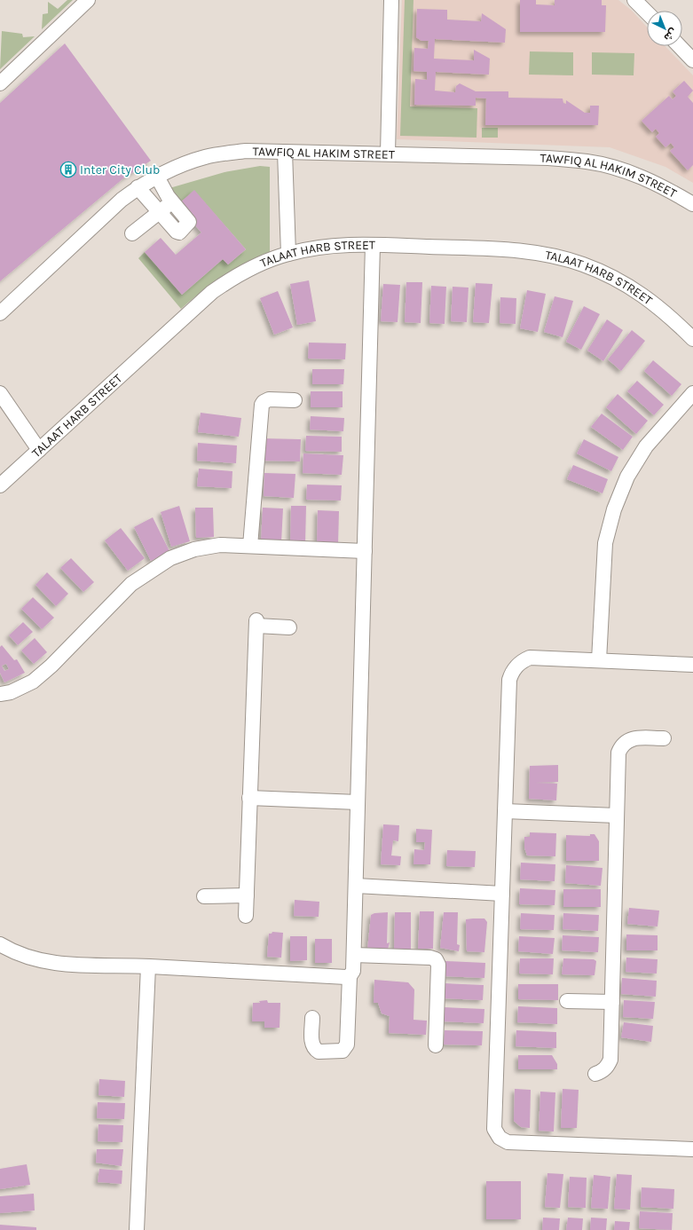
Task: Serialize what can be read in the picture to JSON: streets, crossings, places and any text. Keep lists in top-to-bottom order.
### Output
{
  "streets": {
    "street": ["TAWFIQ AL HAKIM STREET", "TALAAT HARB STREET"]
  },
  "places": {
    "building": ["Inter City Club"]
  },
  "north": "bottom right"
}
